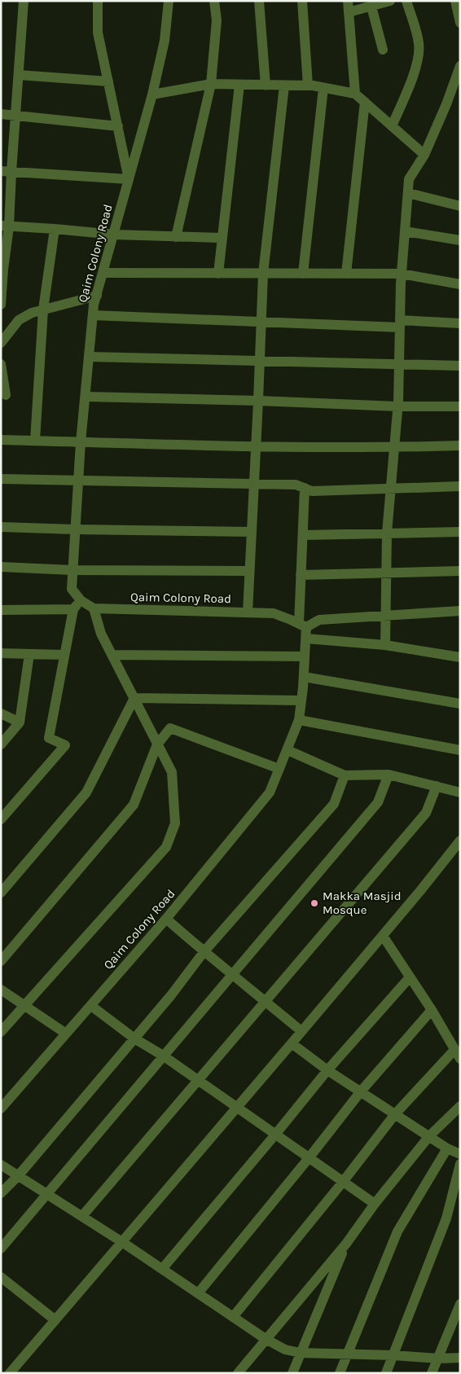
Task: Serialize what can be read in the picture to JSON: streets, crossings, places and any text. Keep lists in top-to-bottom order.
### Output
{
  "streets": {
    "street": ["Qaim Colony Road"]
  },
  "places": ["Makka Masjid Mosque"]
}
